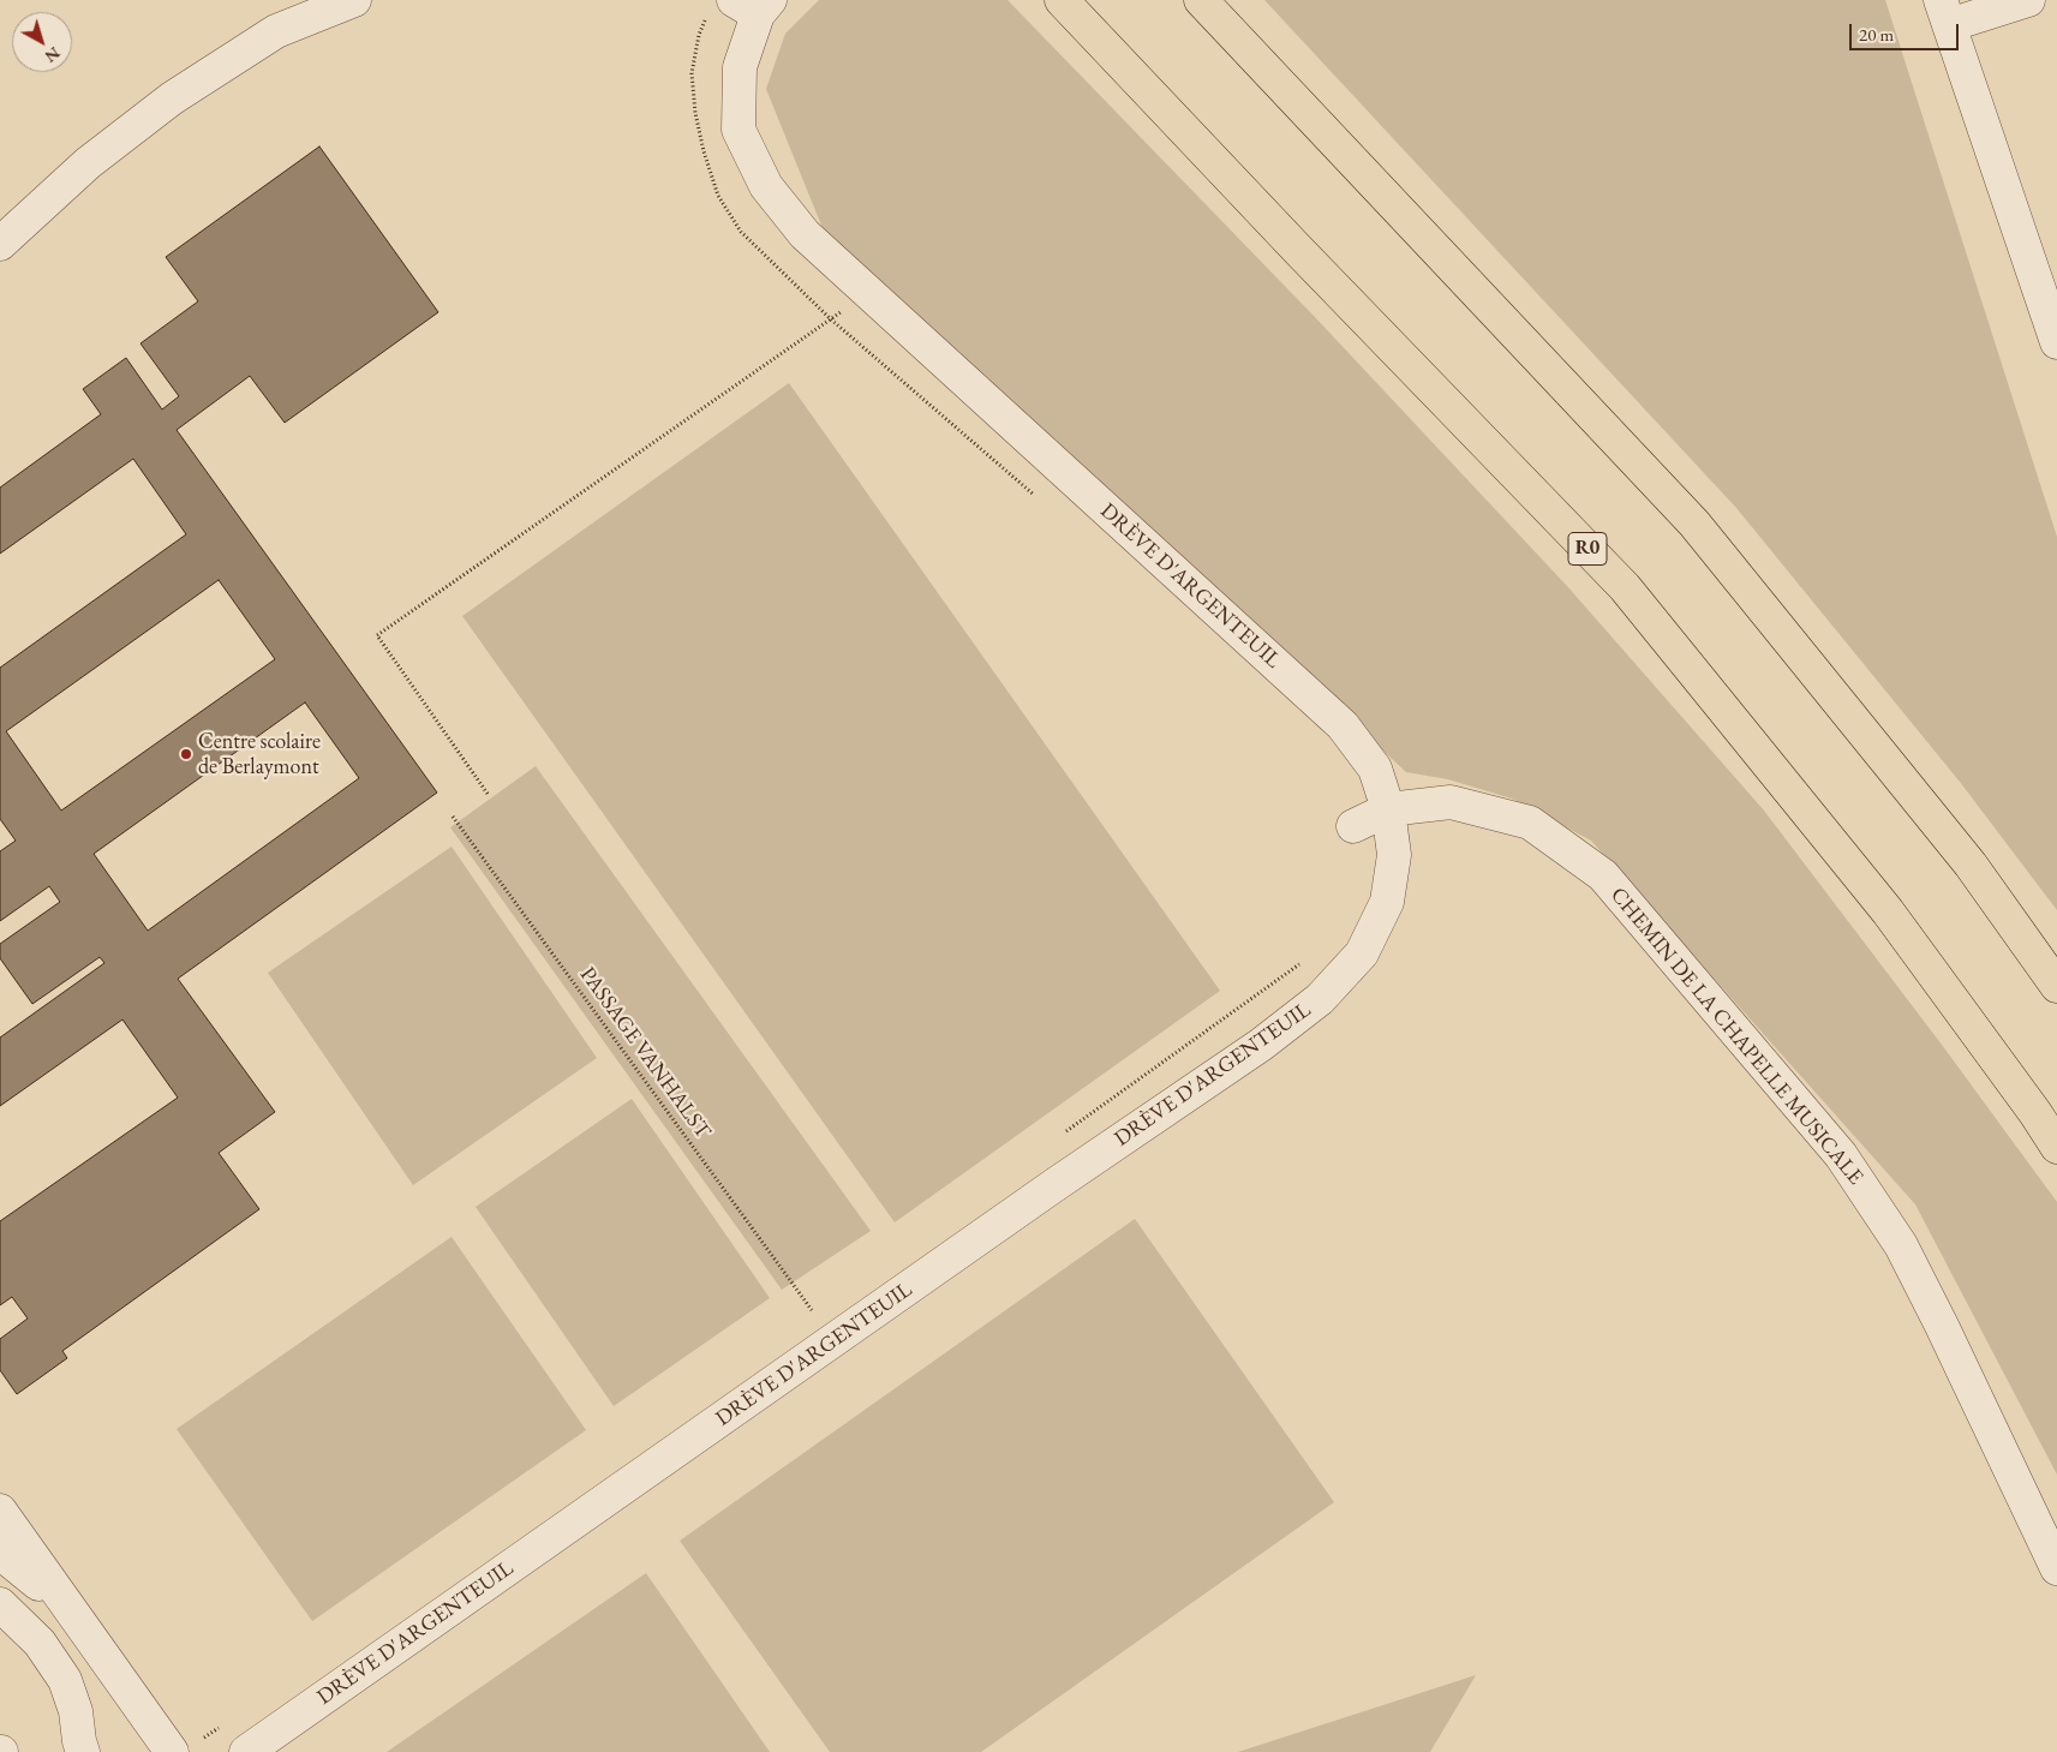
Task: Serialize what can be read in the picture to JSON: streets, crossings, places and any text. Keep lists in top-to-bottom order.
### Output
{
  "streets": {
    "highway": ["R0"],
    "street": ["DRÈVE D'ARGENTEUIL", "CHEMIN DE LA CHAPELLE MUSICALE"],
    "path": ["PASSAGE VANHALST"]
  },
  "crossings": [
    ["DRÈVE D'ARGENTEUIL", "CHEMIN DE LA CHAPELLE MUSICALE"]
  ],
  "places": ["Centre scolaire de Berlaymont"],
  "scale_bar": "20 m",
  "north": "bottom right"
}
